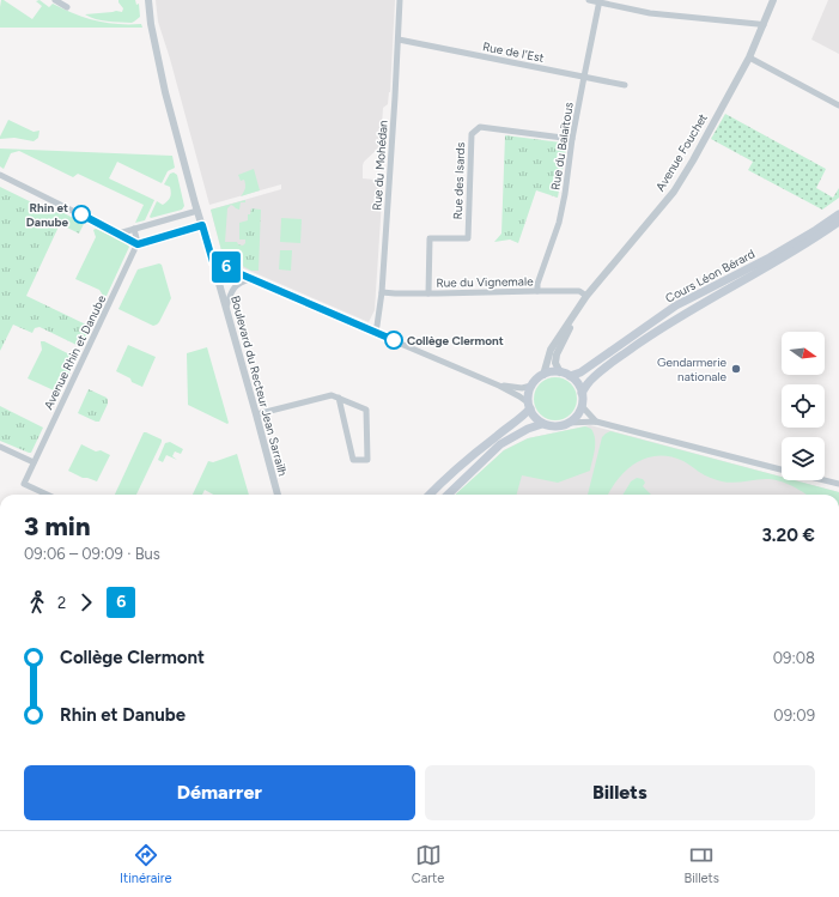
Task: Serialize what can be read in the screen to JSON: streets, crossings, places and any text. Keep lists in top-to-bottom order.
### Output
{
  "streets": {
    "main road": ["Cours Léon Bérard"],
    "street": [
      "Rue de l'Est",
      "Rue du Balaïtous",
      "Avenue Fouchet",
      "Rue du Mohédan",
      "Rue des Isards",
      "Rue du Vignemale",
      "Avenue Rhin et Danube",
      "Boulevard du Recteur Jean Sarrailh"
    ]
  },
  "crossings": [
    ["Rue de l'Est", "Rue du Balaïtous"],
    ["Rue de l'Est", "Rue du Mohédan"],
    ["Rue du Balaïtous", "Rue des Isards"],
    ["Rue du Balaïtous", "Rue du Vignemale"],
    ["Avenue Fouchet", "Cours Léon Bérard"],
    ["Avenue Fouchet", "Rue du Vignemale"],
    ["Rue du Mohédan", "Rue du Vignemale"],
    ["Rue des Isards", "Rue du Vignemale"]
  ],
  "places": ["Rhin et Danube", "Collège Clermont", "Gendarmerie nationale"],
  "lines": ["bus line 6"],
  "north": "right",
  "page": {
    "on_map": "6",
    "heading": ["3 min", "09:06 – 09:09 · Bus", "3.20 €"],
    "legs": ["2", "6"],
    "list": [
      {
        "name": "Collège Clermont",
        "value": "09:08"
      },
      {
        "name": "Rhin et Danube",
        "value": "09:09"
      }
    ],
    "buttons": ["Démarrer", "Billets"],
    "tabs": ["Itinéraire", "Carte", "Billets"]
  }
}
